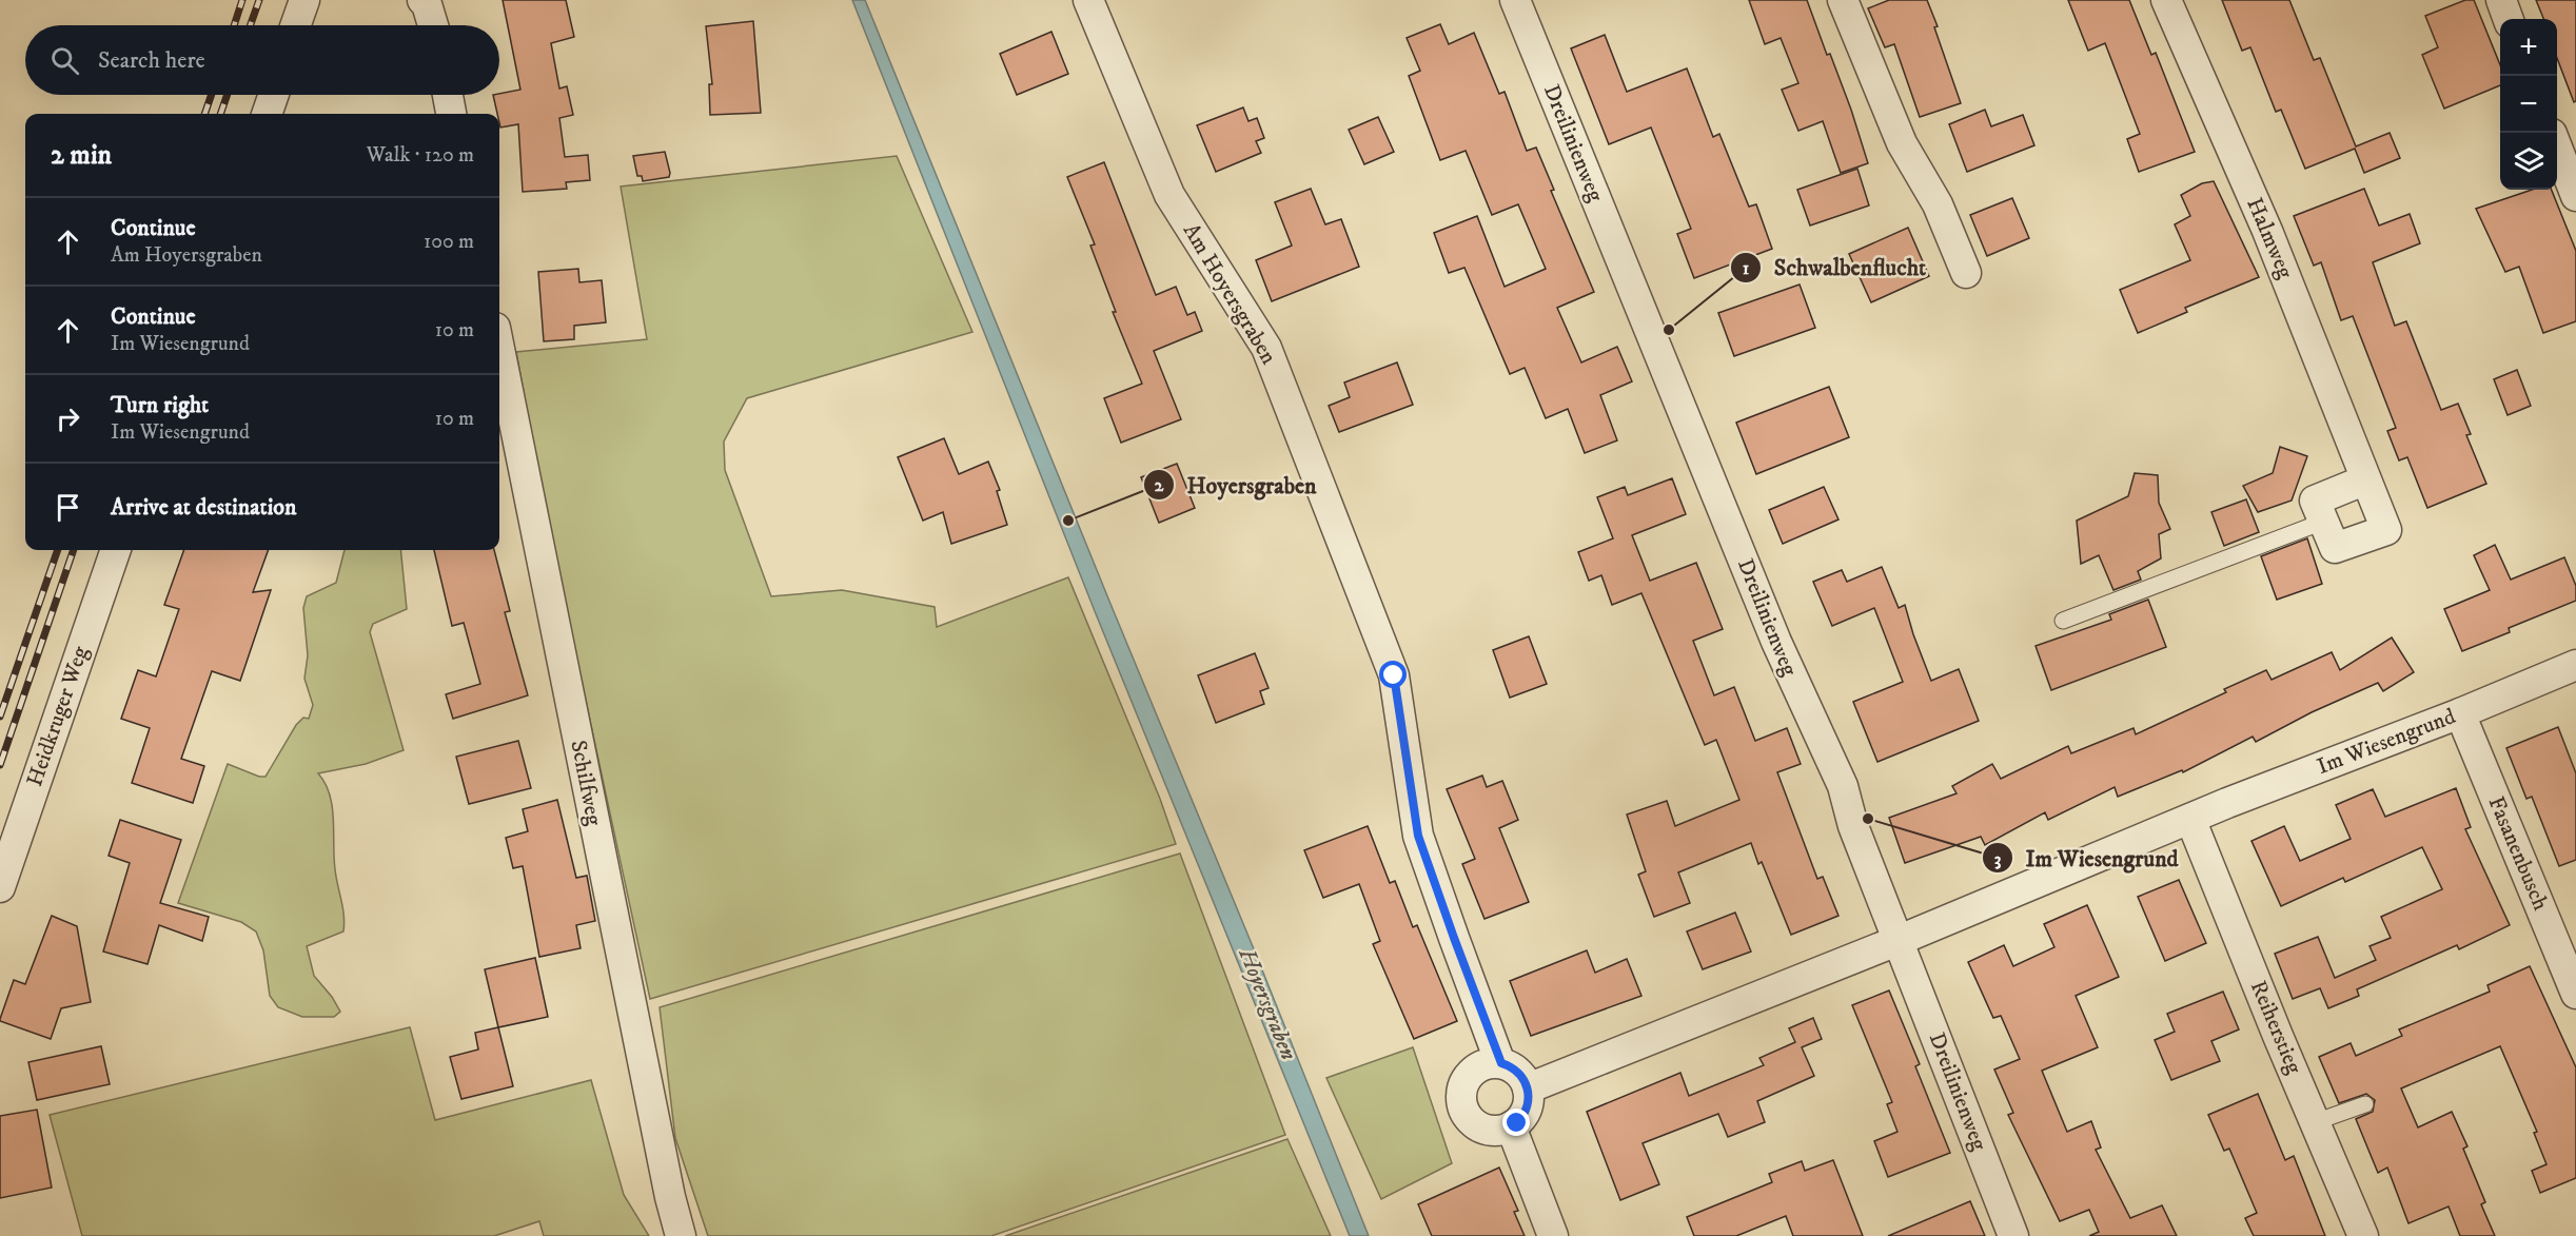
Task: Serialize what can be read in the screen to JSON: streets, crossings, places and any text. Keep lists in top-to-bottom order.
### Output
{
  "streets": {
    "street": [
      "Dreilinienweg",
      "Halmweg",
      "Am Hoyersgraben",
      "Heidkruger Weg",
      "Im Wiesengrund",
      "Schilfweg",
      "Fasanenbusch",
      "Reiherstieg"
    ]
  },
  "crossings": [
    ["Dreilinienweg", "Im Wiesengrund"],
    ["Am Hoyersgraben", "Im Wiesengrund"],
    ["Im Wiesengrund", "Fasanenbusch"],
    ["Im Wiesengrund", "Reiherstieg"]
  ],
  "water": ["Hoyersgraben"],
  "places": ["Schwalbenflucht", "Hoyersgraben", "Im Wiesengrund"],
  "page": {
    "map_buttons": ["+", "−"],
    "search": "Search here",
    "heading": ["2 min", "Walk · 120 m"],
    "list": [
      ["Continue", "Am Hoyersgraben", "100 m"],
      ["Continue", "Im Wiesengrund", "10 m"],
      ["Turn right", "Im Wiesengrund", "10 m"],
      "Arrive at destination"
    ]
  }
}
